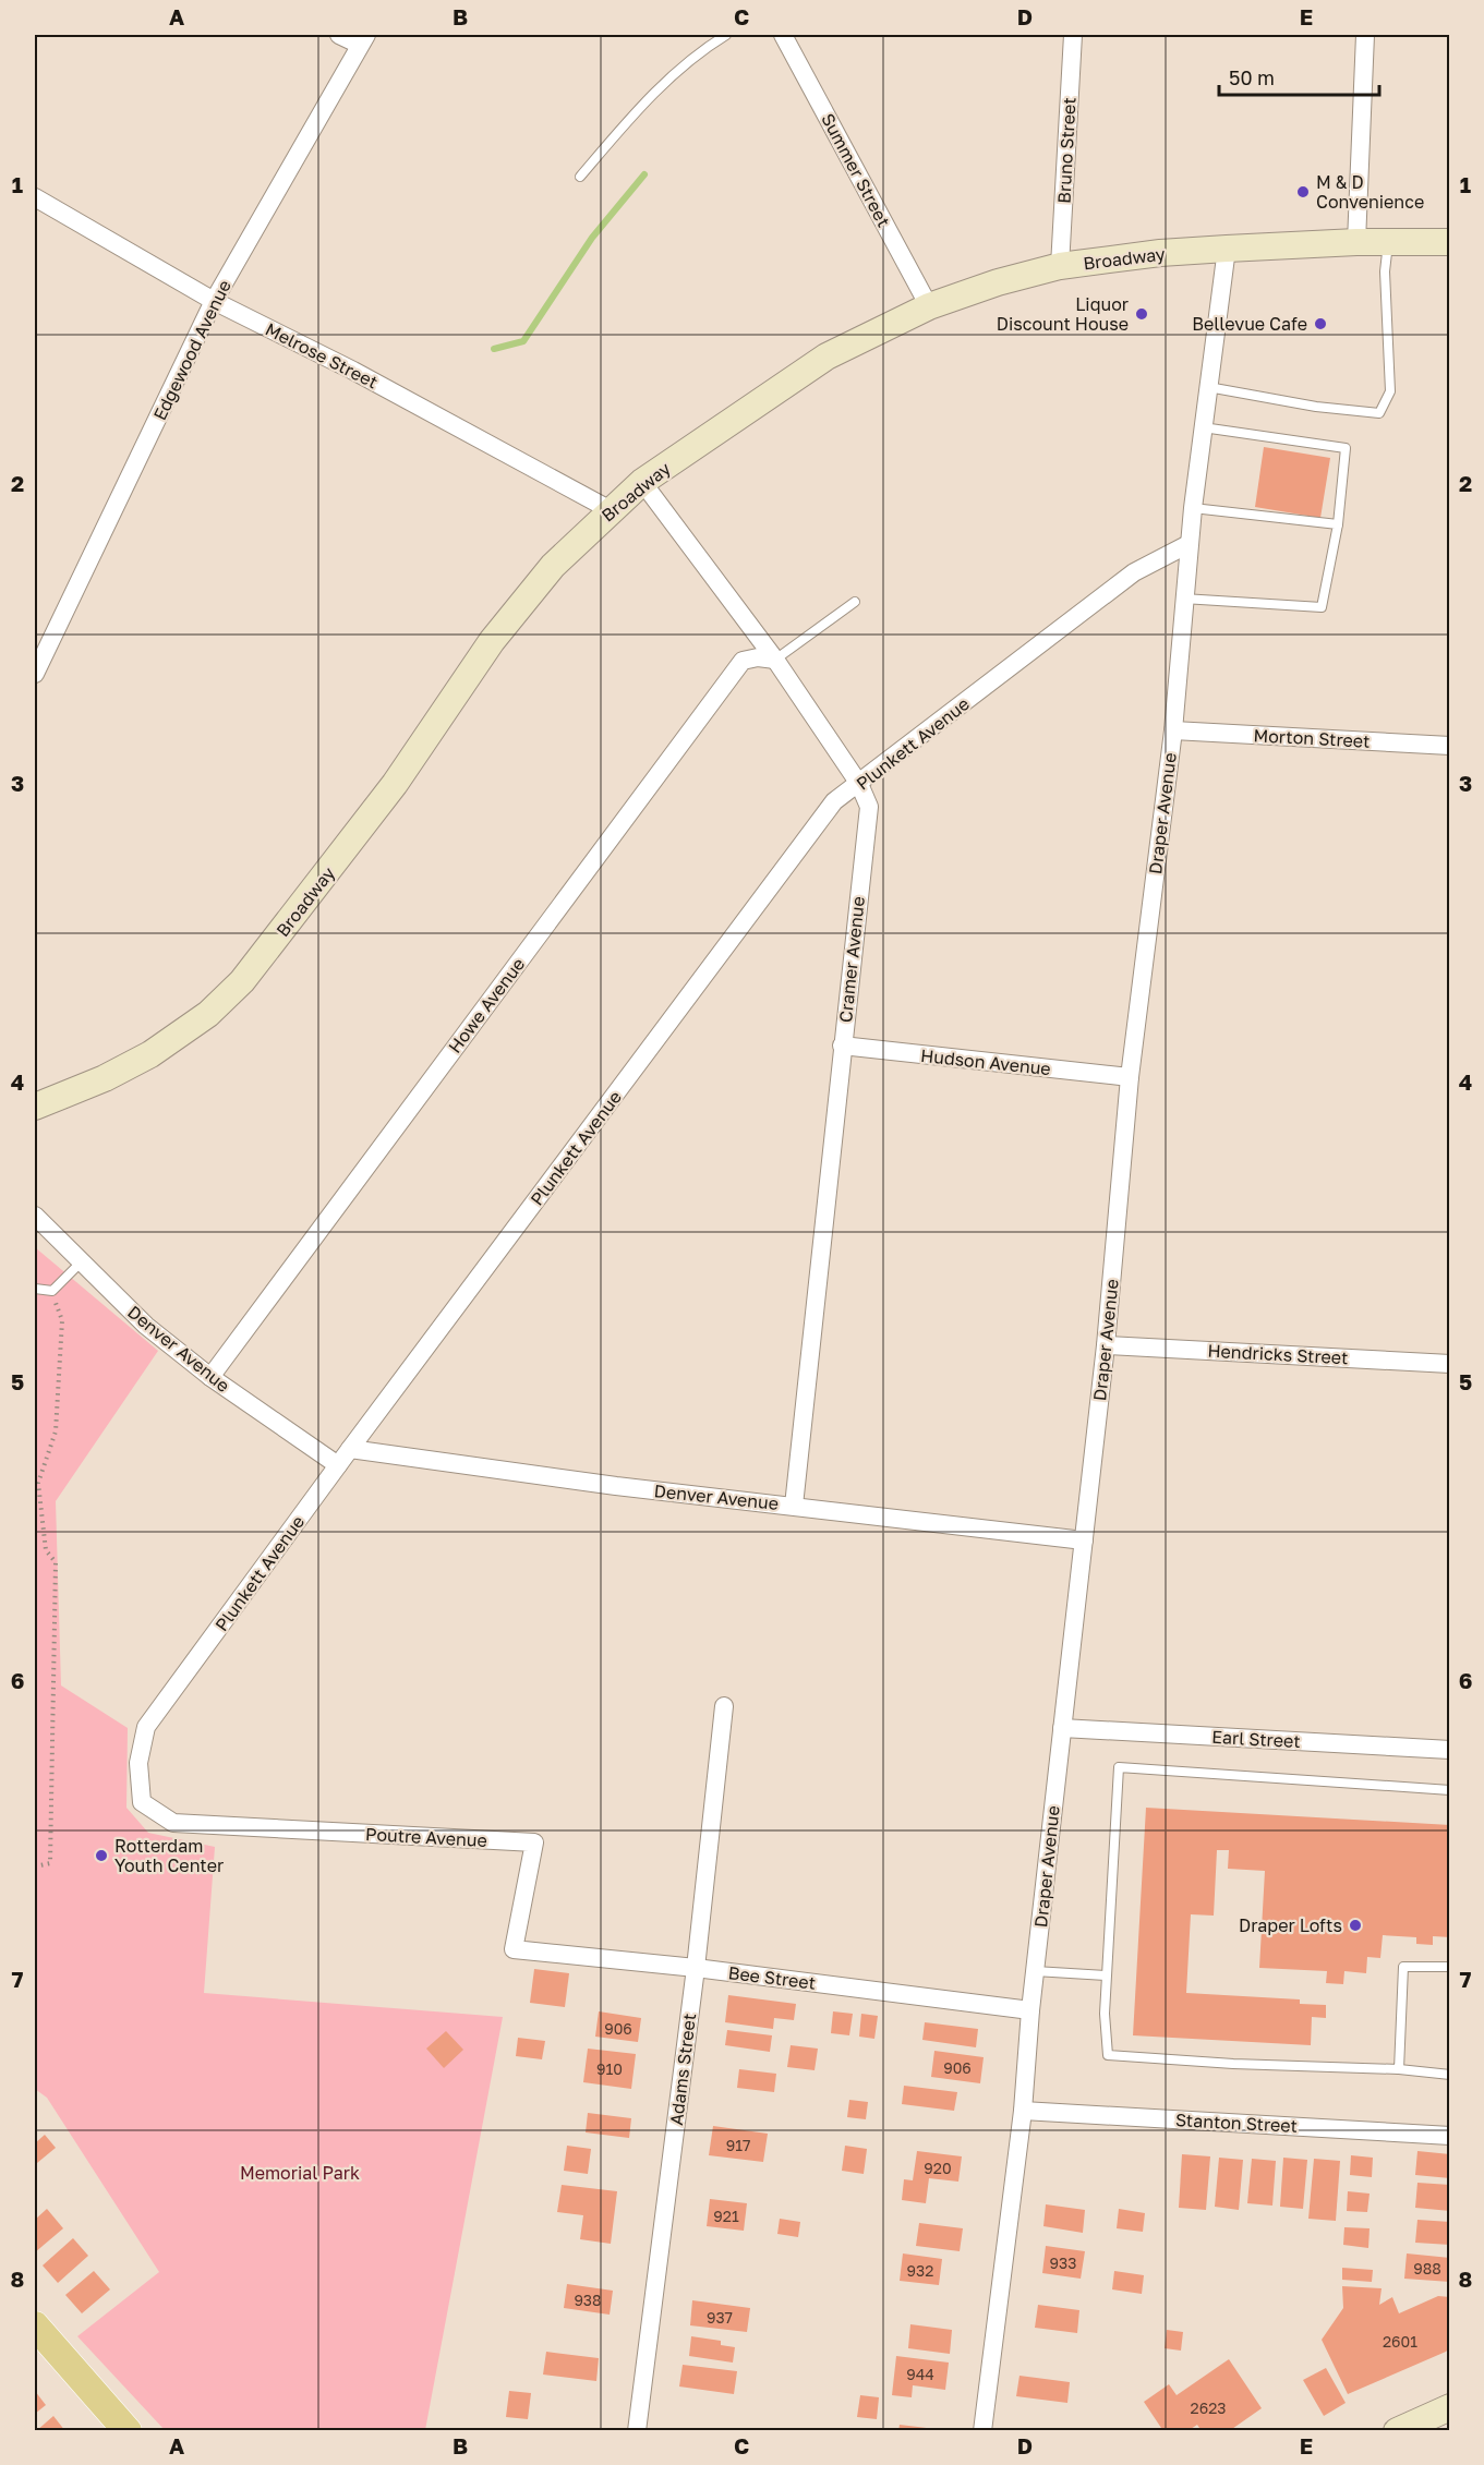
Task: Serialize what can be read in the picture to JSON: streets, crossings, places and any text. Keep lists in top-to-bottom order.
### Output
{
  "streets": {
    "main road": ["Broadway"],
    "street": [
      "Bruno Street",
      "Summer Street",
      "Edgewood Avenue",
      "Melrose Street",
      "Morton Street",
      "Plunkett Avenue",
      "Draper Avenue",
      "Cramer Avenue",
      "Howe Avenue",
      "Hudson Avenue",
      "Denver Avenue",
      "Hendricks Street",
      "Earl Street",
      "Poutre Avenue",
      "Bee Street",
      "Adams Street",
      "Stanton Street"
    ]
  },
  "crossings": [
    ["Bruno Street", "Broadway"],
    ["Summer Street", "Broadway"],
    ["Broadway", "Melrose Street"],
    ["Broadway", "Draper Avenue"],
    ["Broadway", "Cramer Avenue"],
    ["Edgewood Avenue", "Melrose Street"],
    ["Morton Street", "Draper Avenue"],
    ["Plunkett Avenue", "Draper Avenue"],
    ["Plunkett Avenue", "Cramer Avenue"],
    ["Plunkett Avenue", "Denver Avenue"],
    ["Plunkett Avenue", "Poutre Avenue"],
    ["Draper Avenue", "Hudson Avenue"],
    ["Draper Avenue", "Denver Avenue"],
    ["Draper Avenue", "Hendricks Street"],
    ["Draper Avenue", "Earl Street"],
    ["Draper Avenue", "Bee Street"],
    ["Draper Avenue", "Stanton Street"],
    ["Cramer Avenue", "Howe Avenue"],
    ["Cramer Avenue", "Hudson Avenue"],
    ["Cramer Avenue", "Denver Avenue"],
    ["Howe Avenue", "Denver Avenue"],
    ["Poutre Avenue", "Bee Street"],
    ["Bee Street", "Adams Street"]
  ],
  "parks": ["Memorial Park"],
  "places": [
    "M & D Convenience",
    "Liquor Discount House",
    "Bellevue Cafe",
    "Rotterdam Youth Center",
    "Draper Lofts"
  ],
  "house_numbers": [
    "906",
    "906",
    "910",
    "917",
    "920",
    "921",
    "933",
    "988",
    "932",
    "938",
    "937",
    "2601",
    "944",
    "2623"
  ],
  "scale_bar": "50 m",
  "grid": {
    "columns": [
      "A",
      "B",
      "C",
      "D",
      "E"
    ],
    "rows": [
      "1",
      "2",
      "3",
      "4",
      "5",
      "6",
      "7",
      "8"
    ]
  }
}
